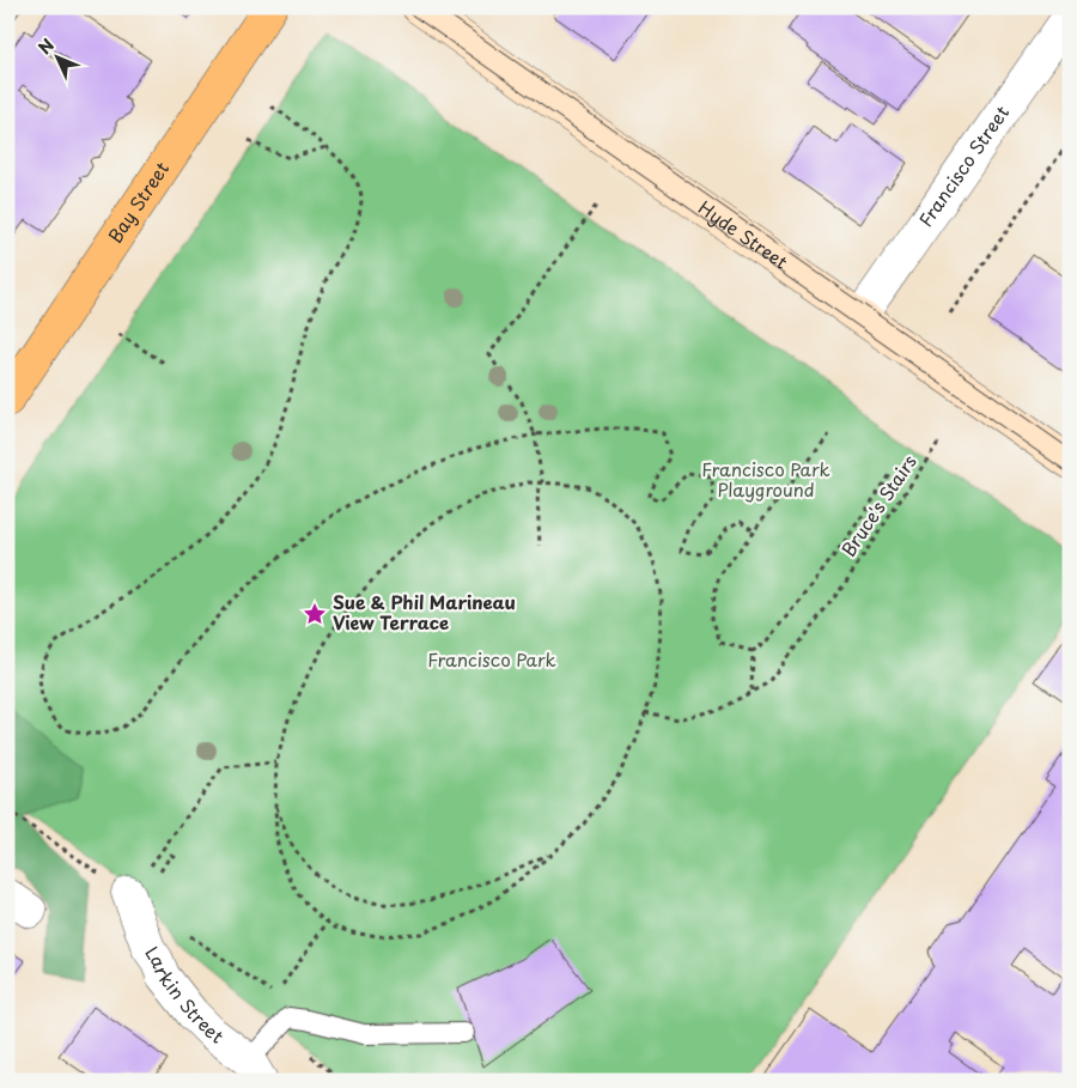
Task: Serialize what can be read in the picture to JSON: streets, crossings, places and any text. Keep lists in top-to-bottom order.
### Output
{
  "streets": {
    "main road": ["Bay Street"],
    "street": ["Francisco Street", "Hyde Street", "Larkin Street"],
    "path": ["Bruce's Stairs"]
  },
  "crossings": [
    ["Francisco Street", "Hyde Street"]
  ],
  "parks": ["Francisco Park Playground", "Francisco Park"],
  "places": {
    "place": ["Sue & Phil Marineau View Terrace"]
  },
  "north": "top left"
}
